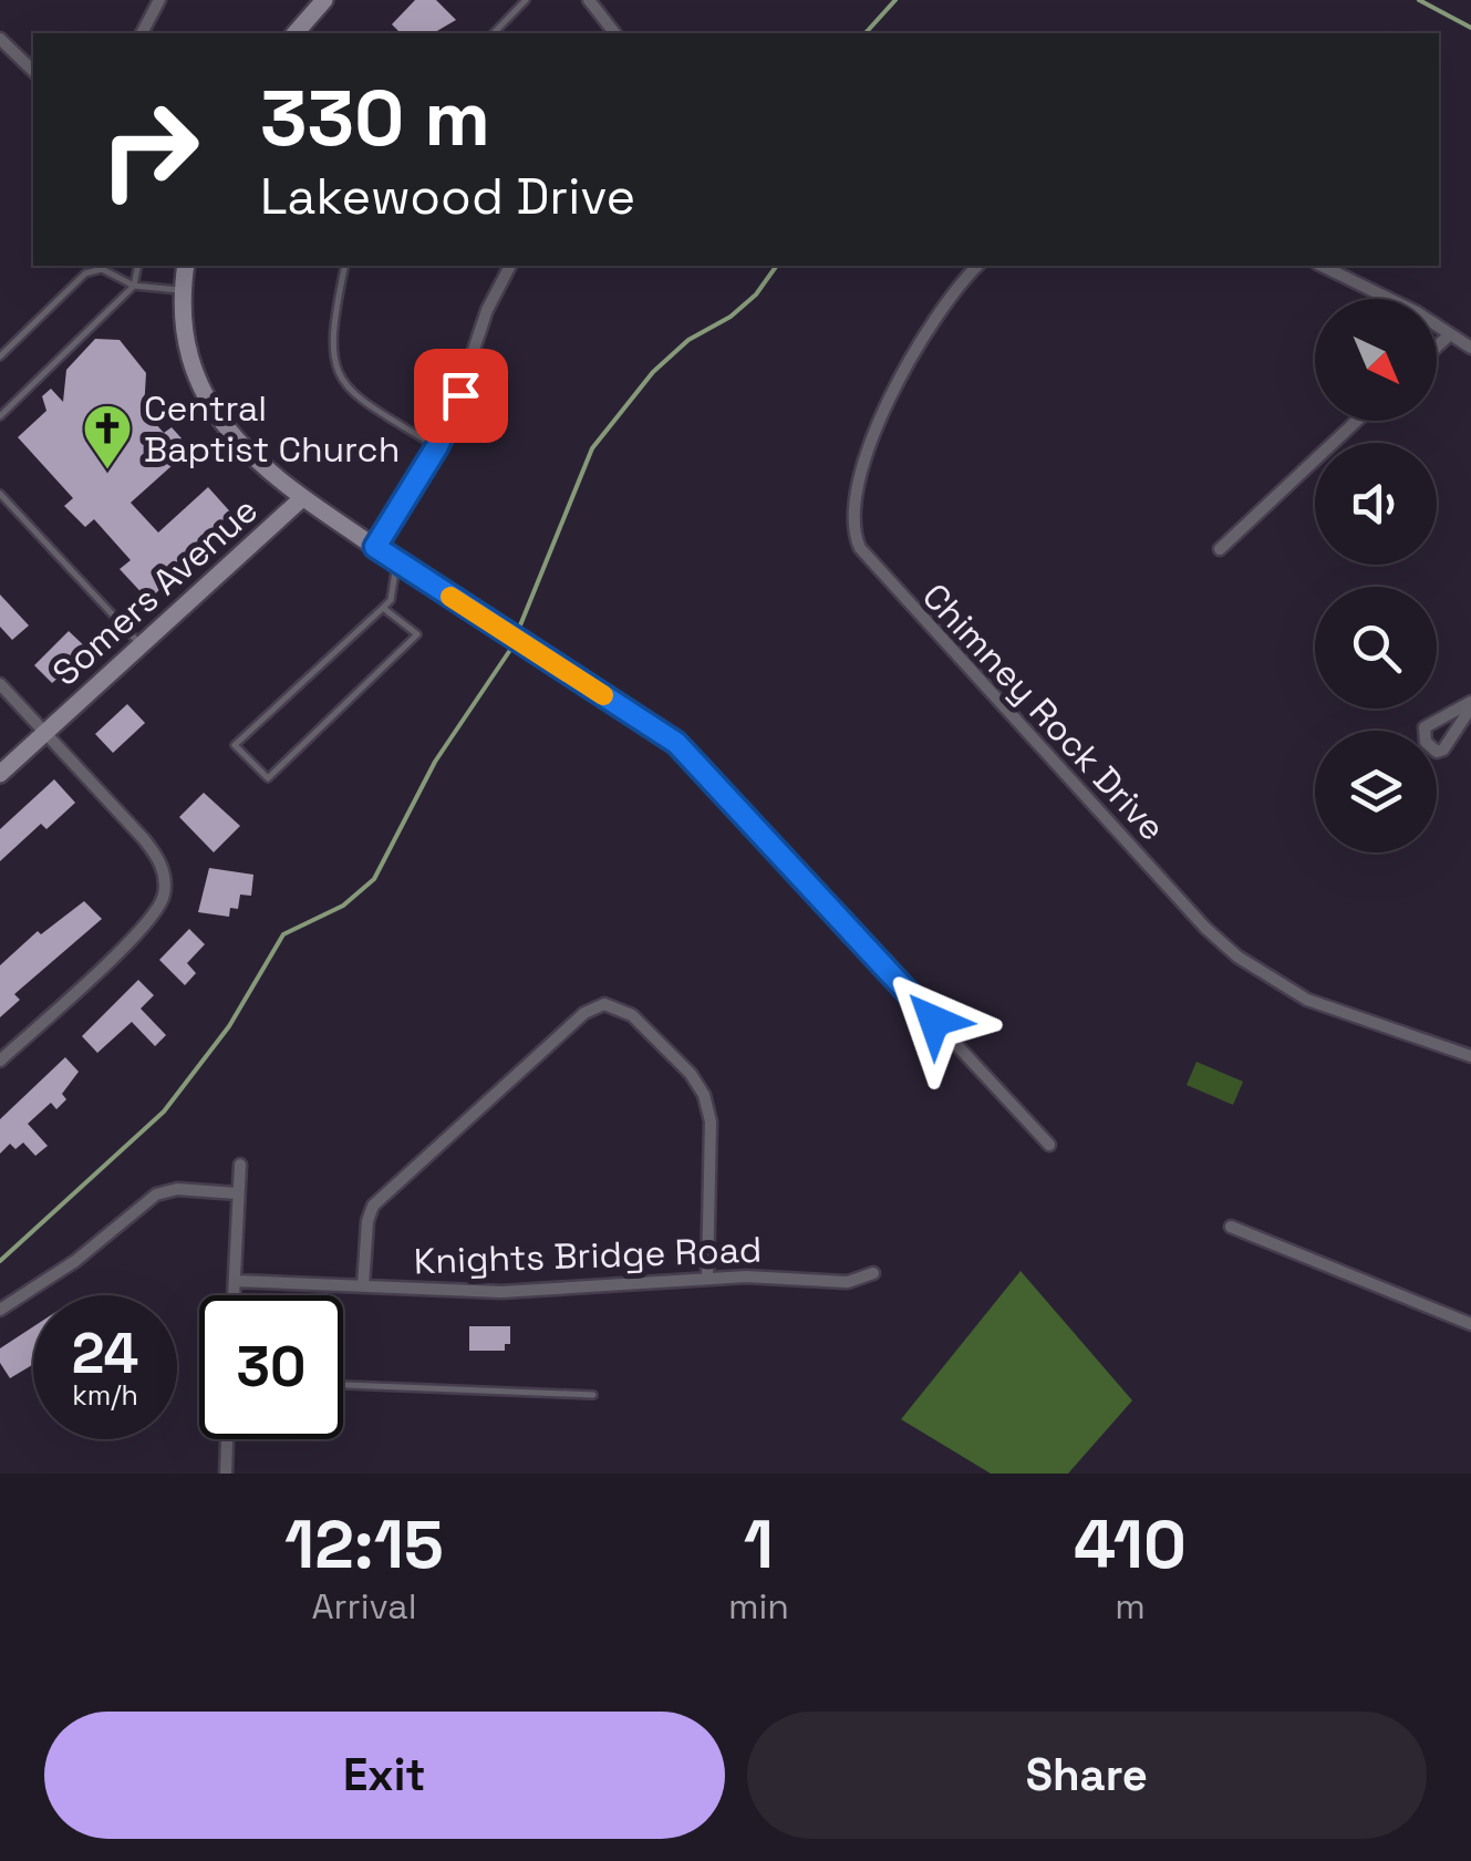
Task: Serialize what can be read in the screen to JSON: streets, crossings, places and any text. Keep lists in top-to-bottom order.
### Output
{
  "streets": {
    "street": ["Somers Avenue", "Chimney Rock Drive", "Knights Bridge Road"]
  },
  "places": {
    "church": ["Central Baptist Church"]
  },
  "north": "bottom right",
  "page": {
    "turn": ["330 m", "Lakewood Drive"],
    "speed": "24 km/h",
    "limit": "30",
    "eta": [
      "12:15",
      "Arrival",
      "1",
      "min",
      "410",
      "m"
    ],
    "buttons": ["Exit", "Share"]
  }
}
